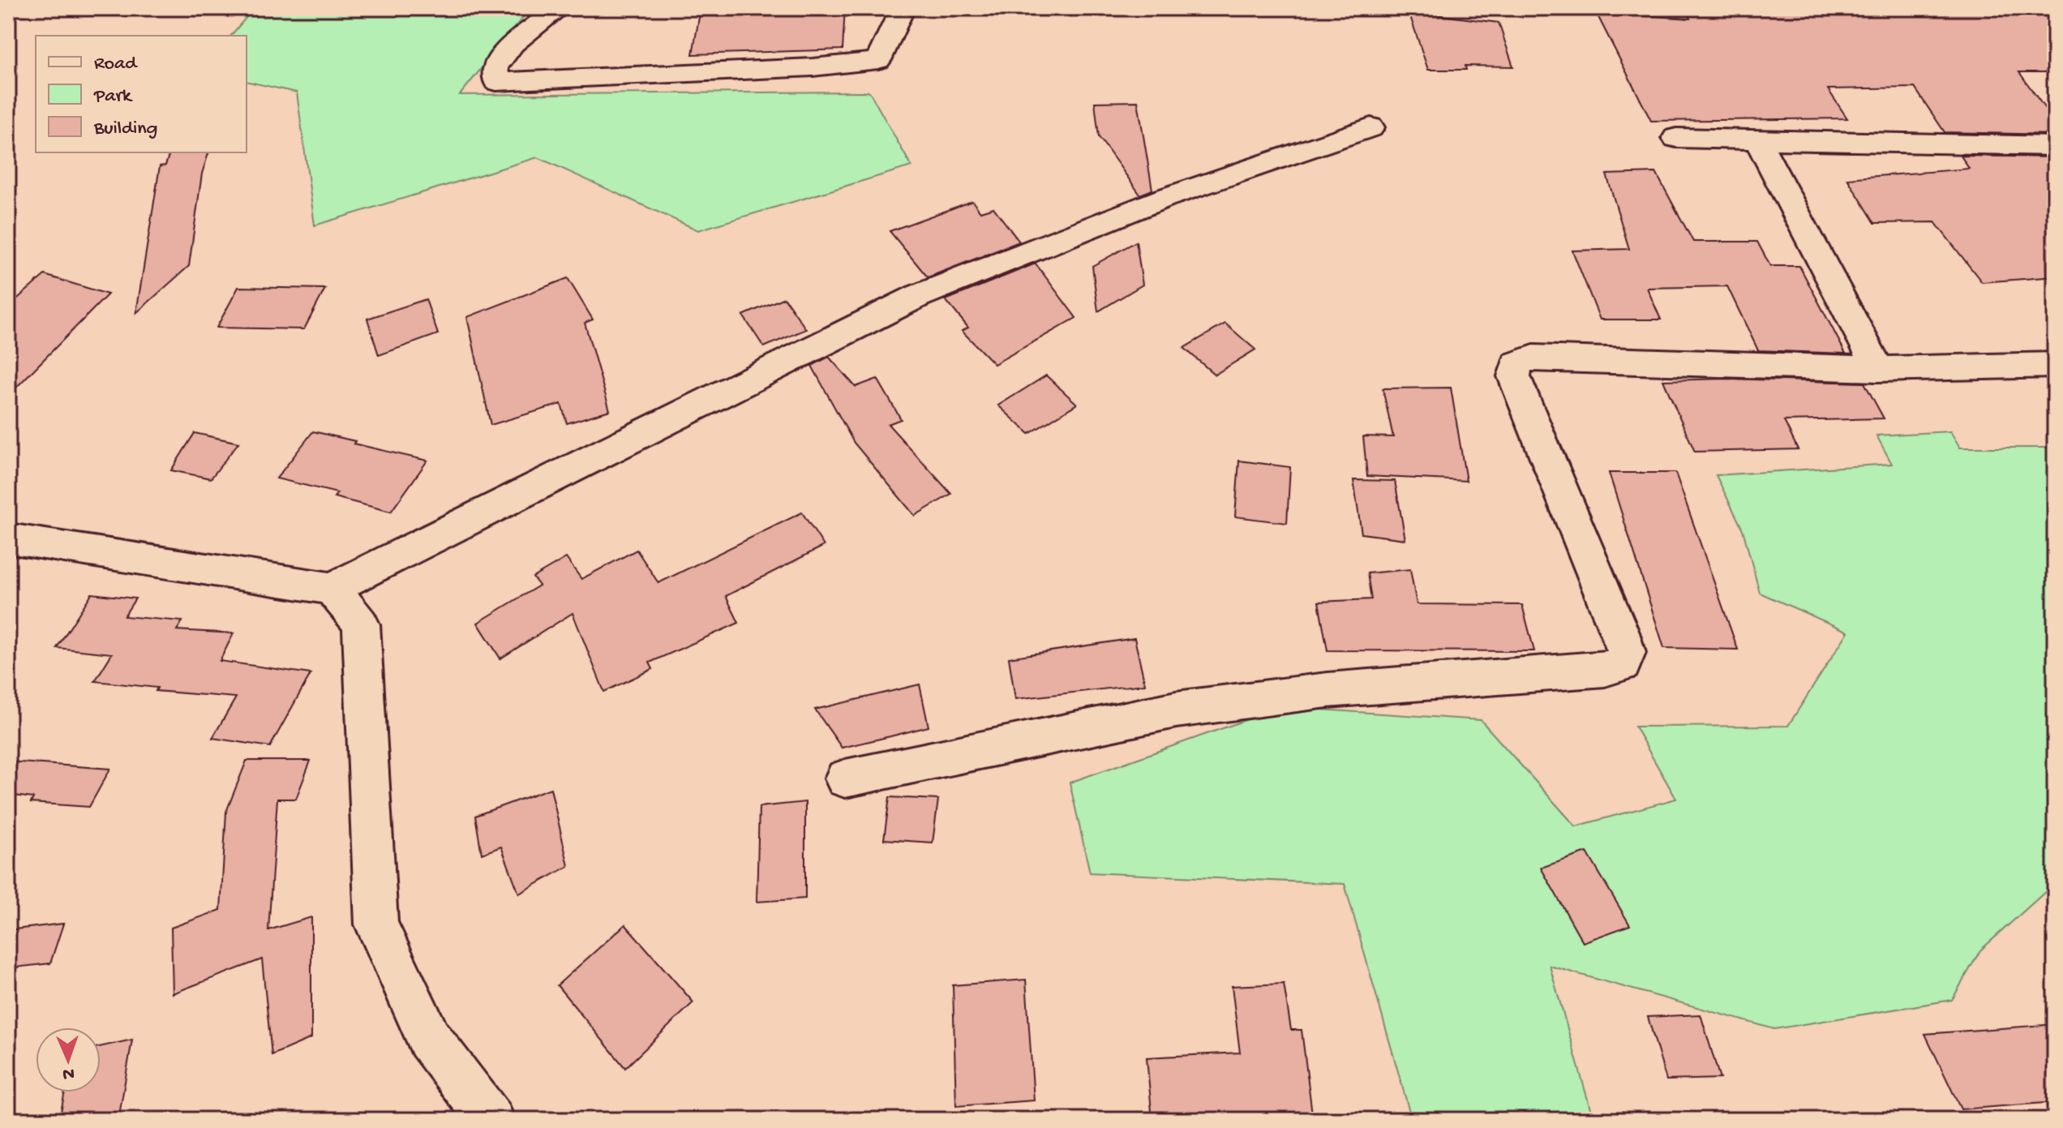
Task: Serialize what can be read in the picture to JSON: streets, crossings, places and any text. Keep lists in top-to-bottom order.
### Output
{
  "legend": ["Road", "Park", "Building"],
  "north": "bottom"
}
